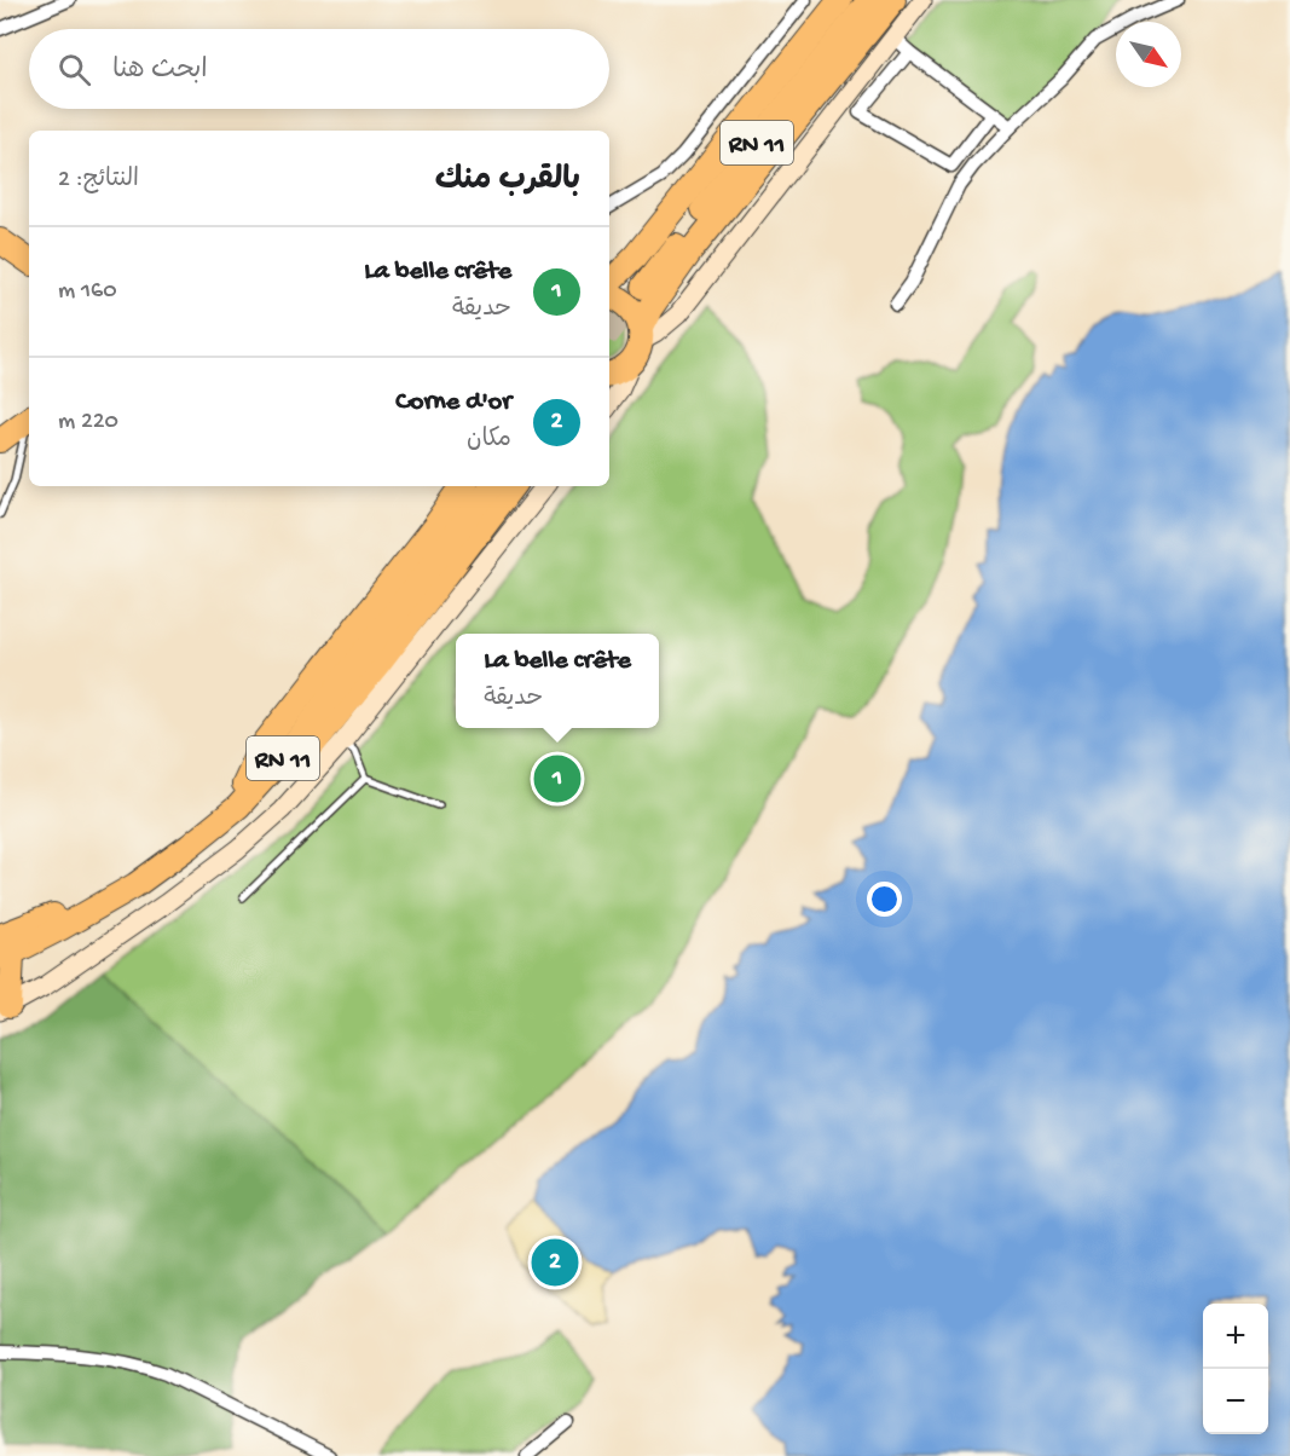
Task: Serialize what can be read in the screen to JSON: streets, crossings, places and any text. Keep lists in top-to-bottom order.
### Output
{
  "streets": {
    "highway": ["RN 11"]
  },
  "north": "bottom right",
  "page": {
    "search": "ابحث هنا",
    "heading": ["بالقرب منك", "النتائج: 2"],
    "list": [
      {
        "mark": "1",
        "name": "La belle crête",
        "note": "حديقة",
        "value": "160 m"
      },
      {
        "mark": "2",
        "name": "Corne d'or",
        "note": "مكان",
        "value": "220 m"
      }
    ],
    "popup": ["La belle crête", "حديقة"],
    "pins": ["1", "2"],
    "map_buttons": ["+", "−"]
  }
}
